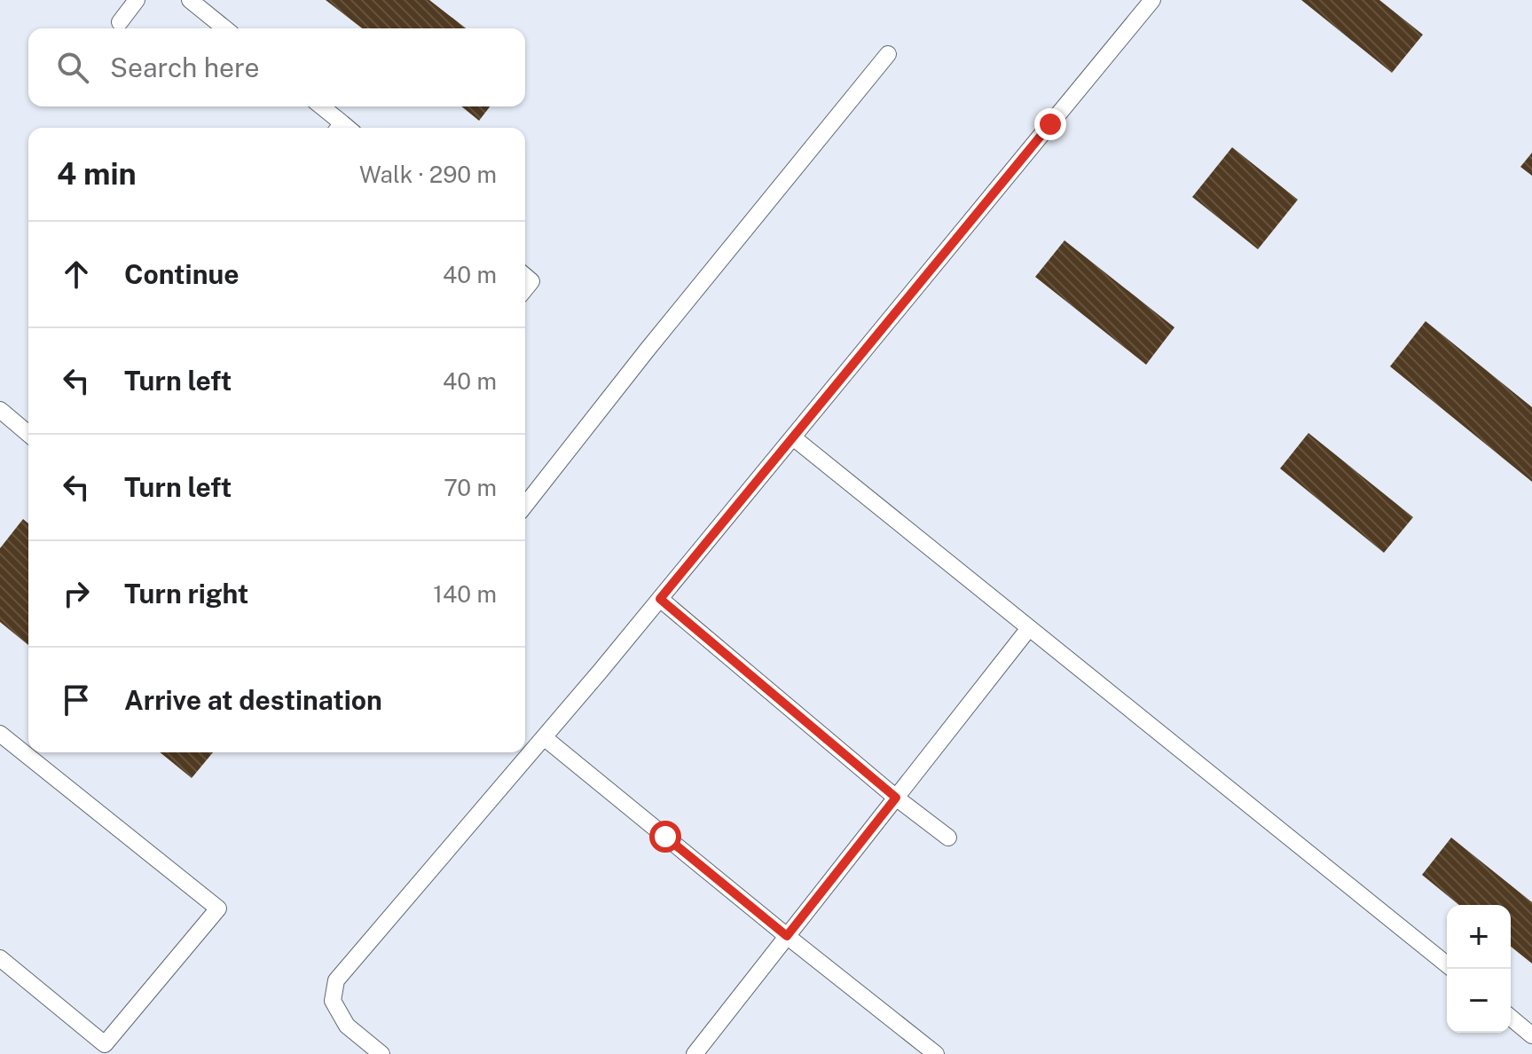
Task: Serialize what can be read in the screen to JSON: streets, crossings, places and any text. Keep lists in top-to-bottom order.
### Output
{
  "page": {
    "search": "Search here",
    "heading": ["4 min", "Walk · 290 m"],
    "list": [
      ["Continue", "40 m"],
      ["Turn left", "40 m"],
      ["Turn left", "70 m"],
      ["Turn right", "140 m"],
      "Arrive at destination"
    ],
    "map_buttons": ["+", "−"]
  }
}
